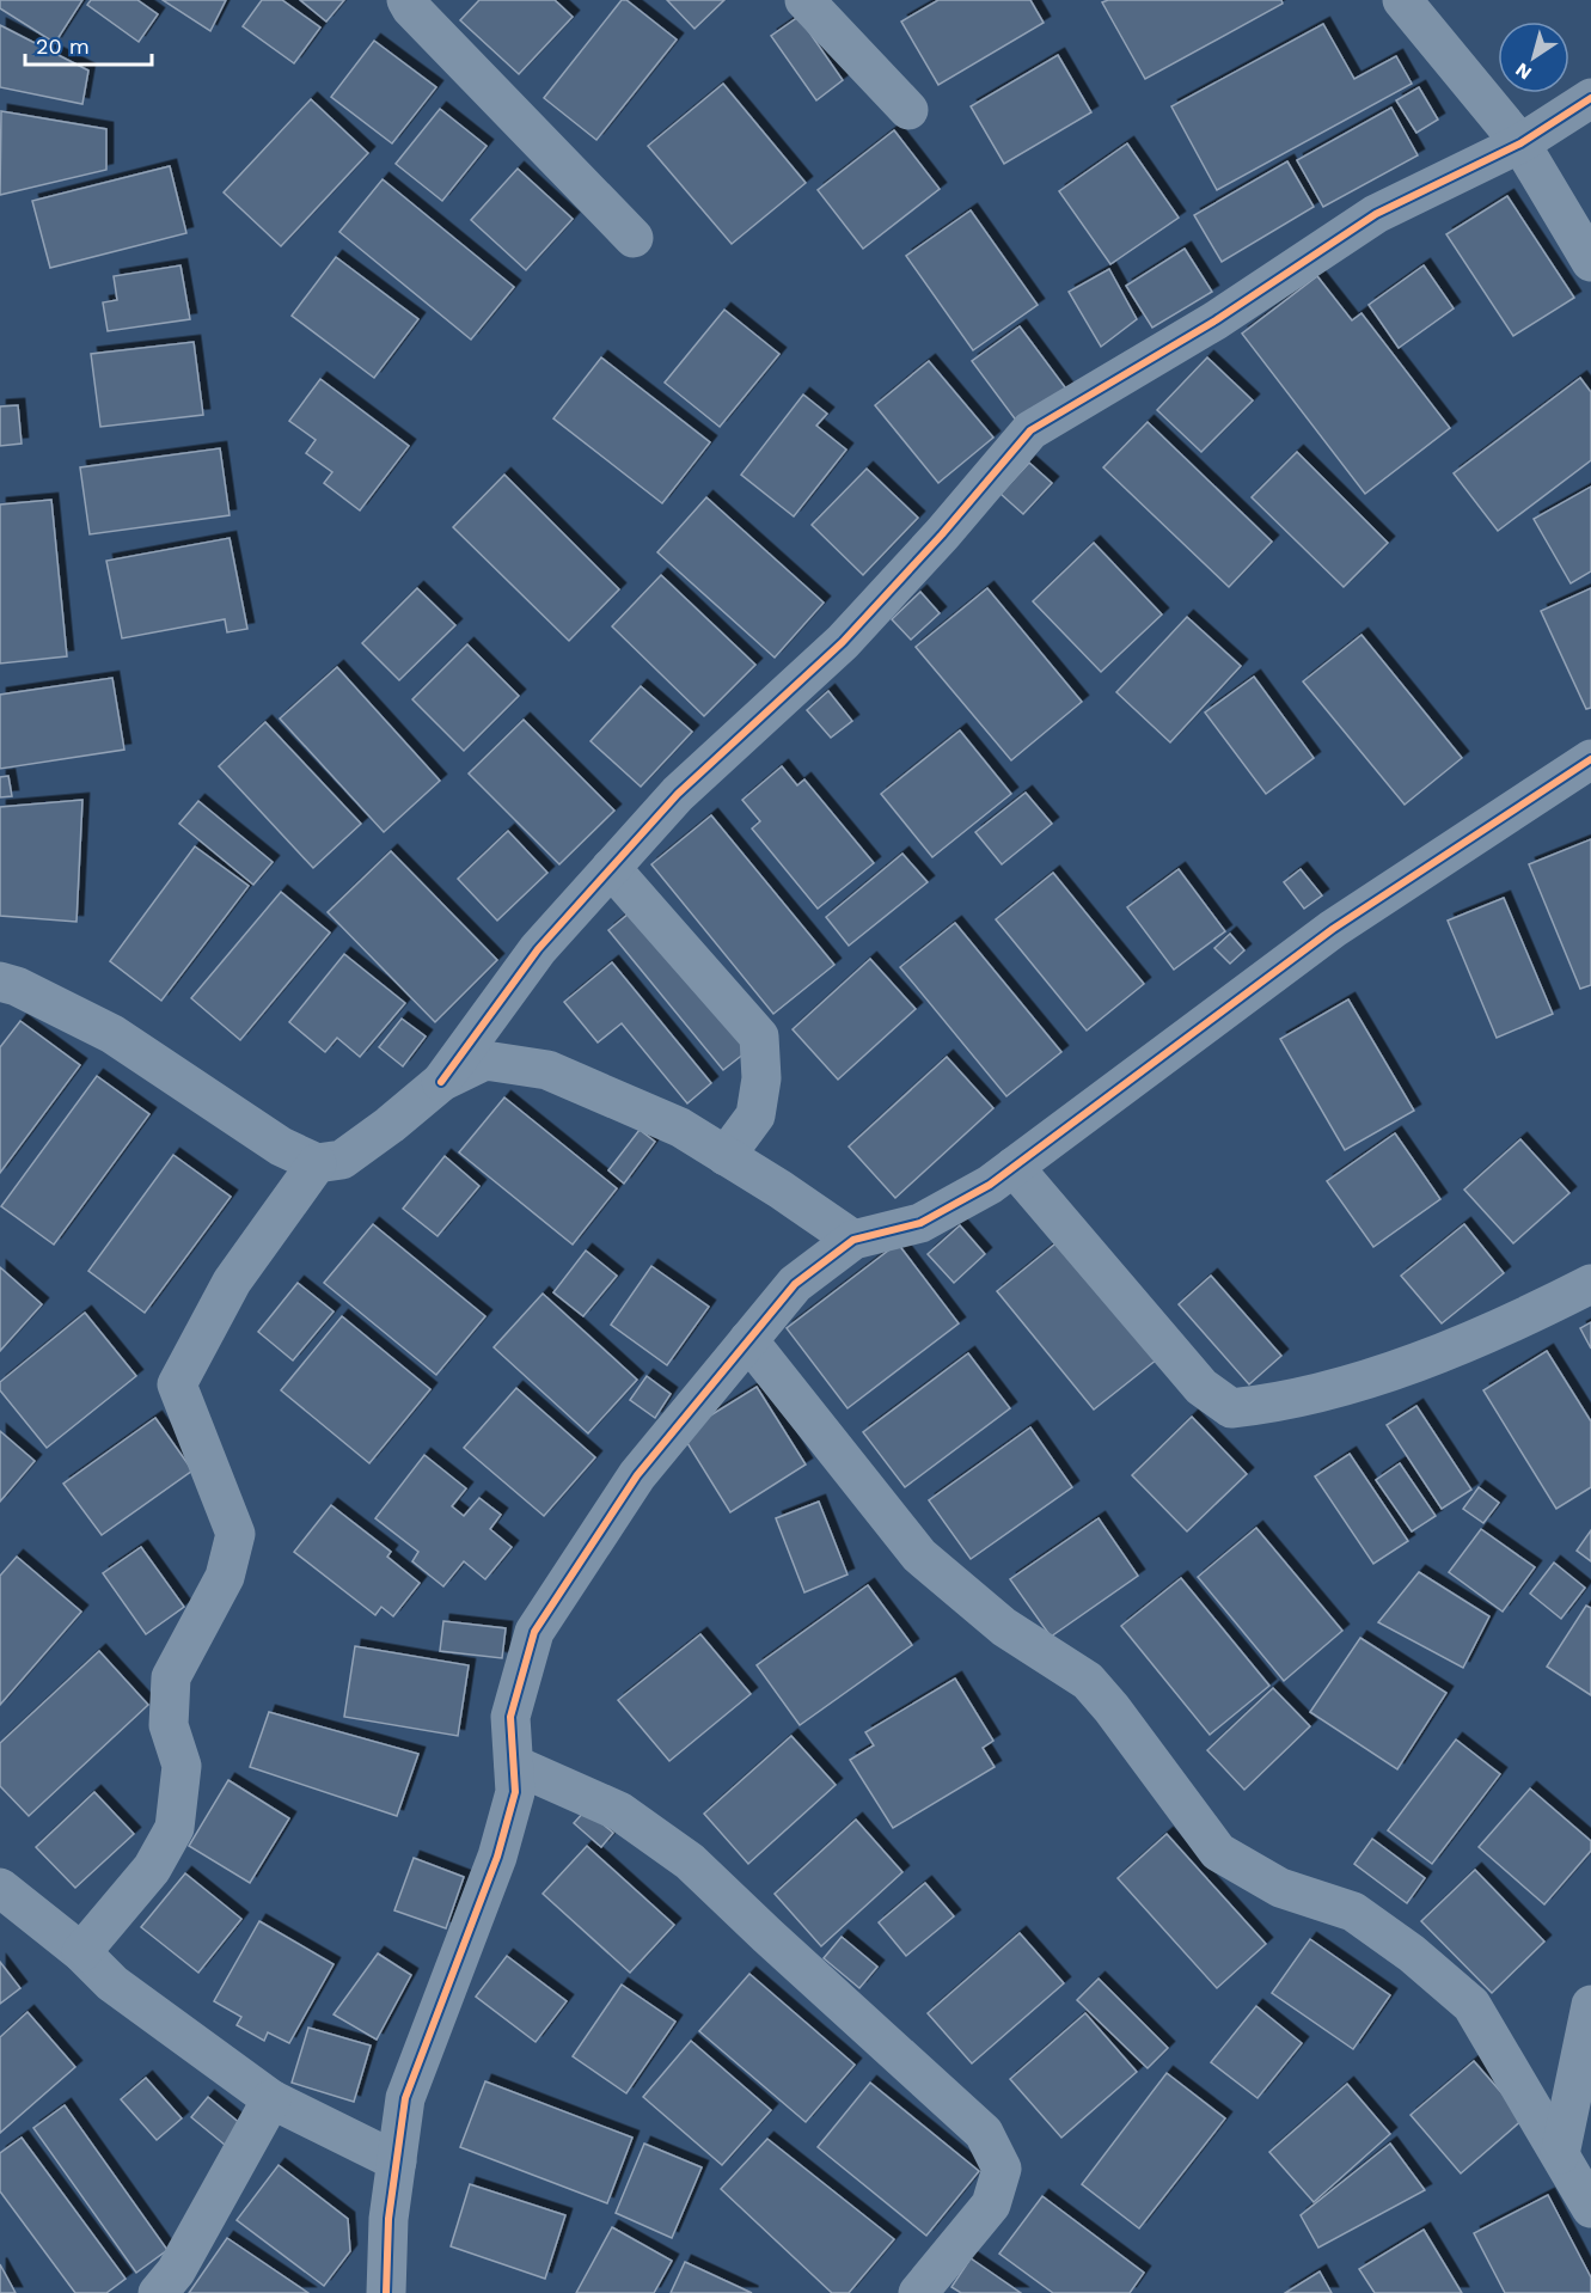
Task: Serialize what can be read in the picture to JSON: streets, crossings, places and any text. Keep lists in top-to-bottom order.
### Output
{
  "scale_bar": "20 m",
  "north": "bottom left"
}
